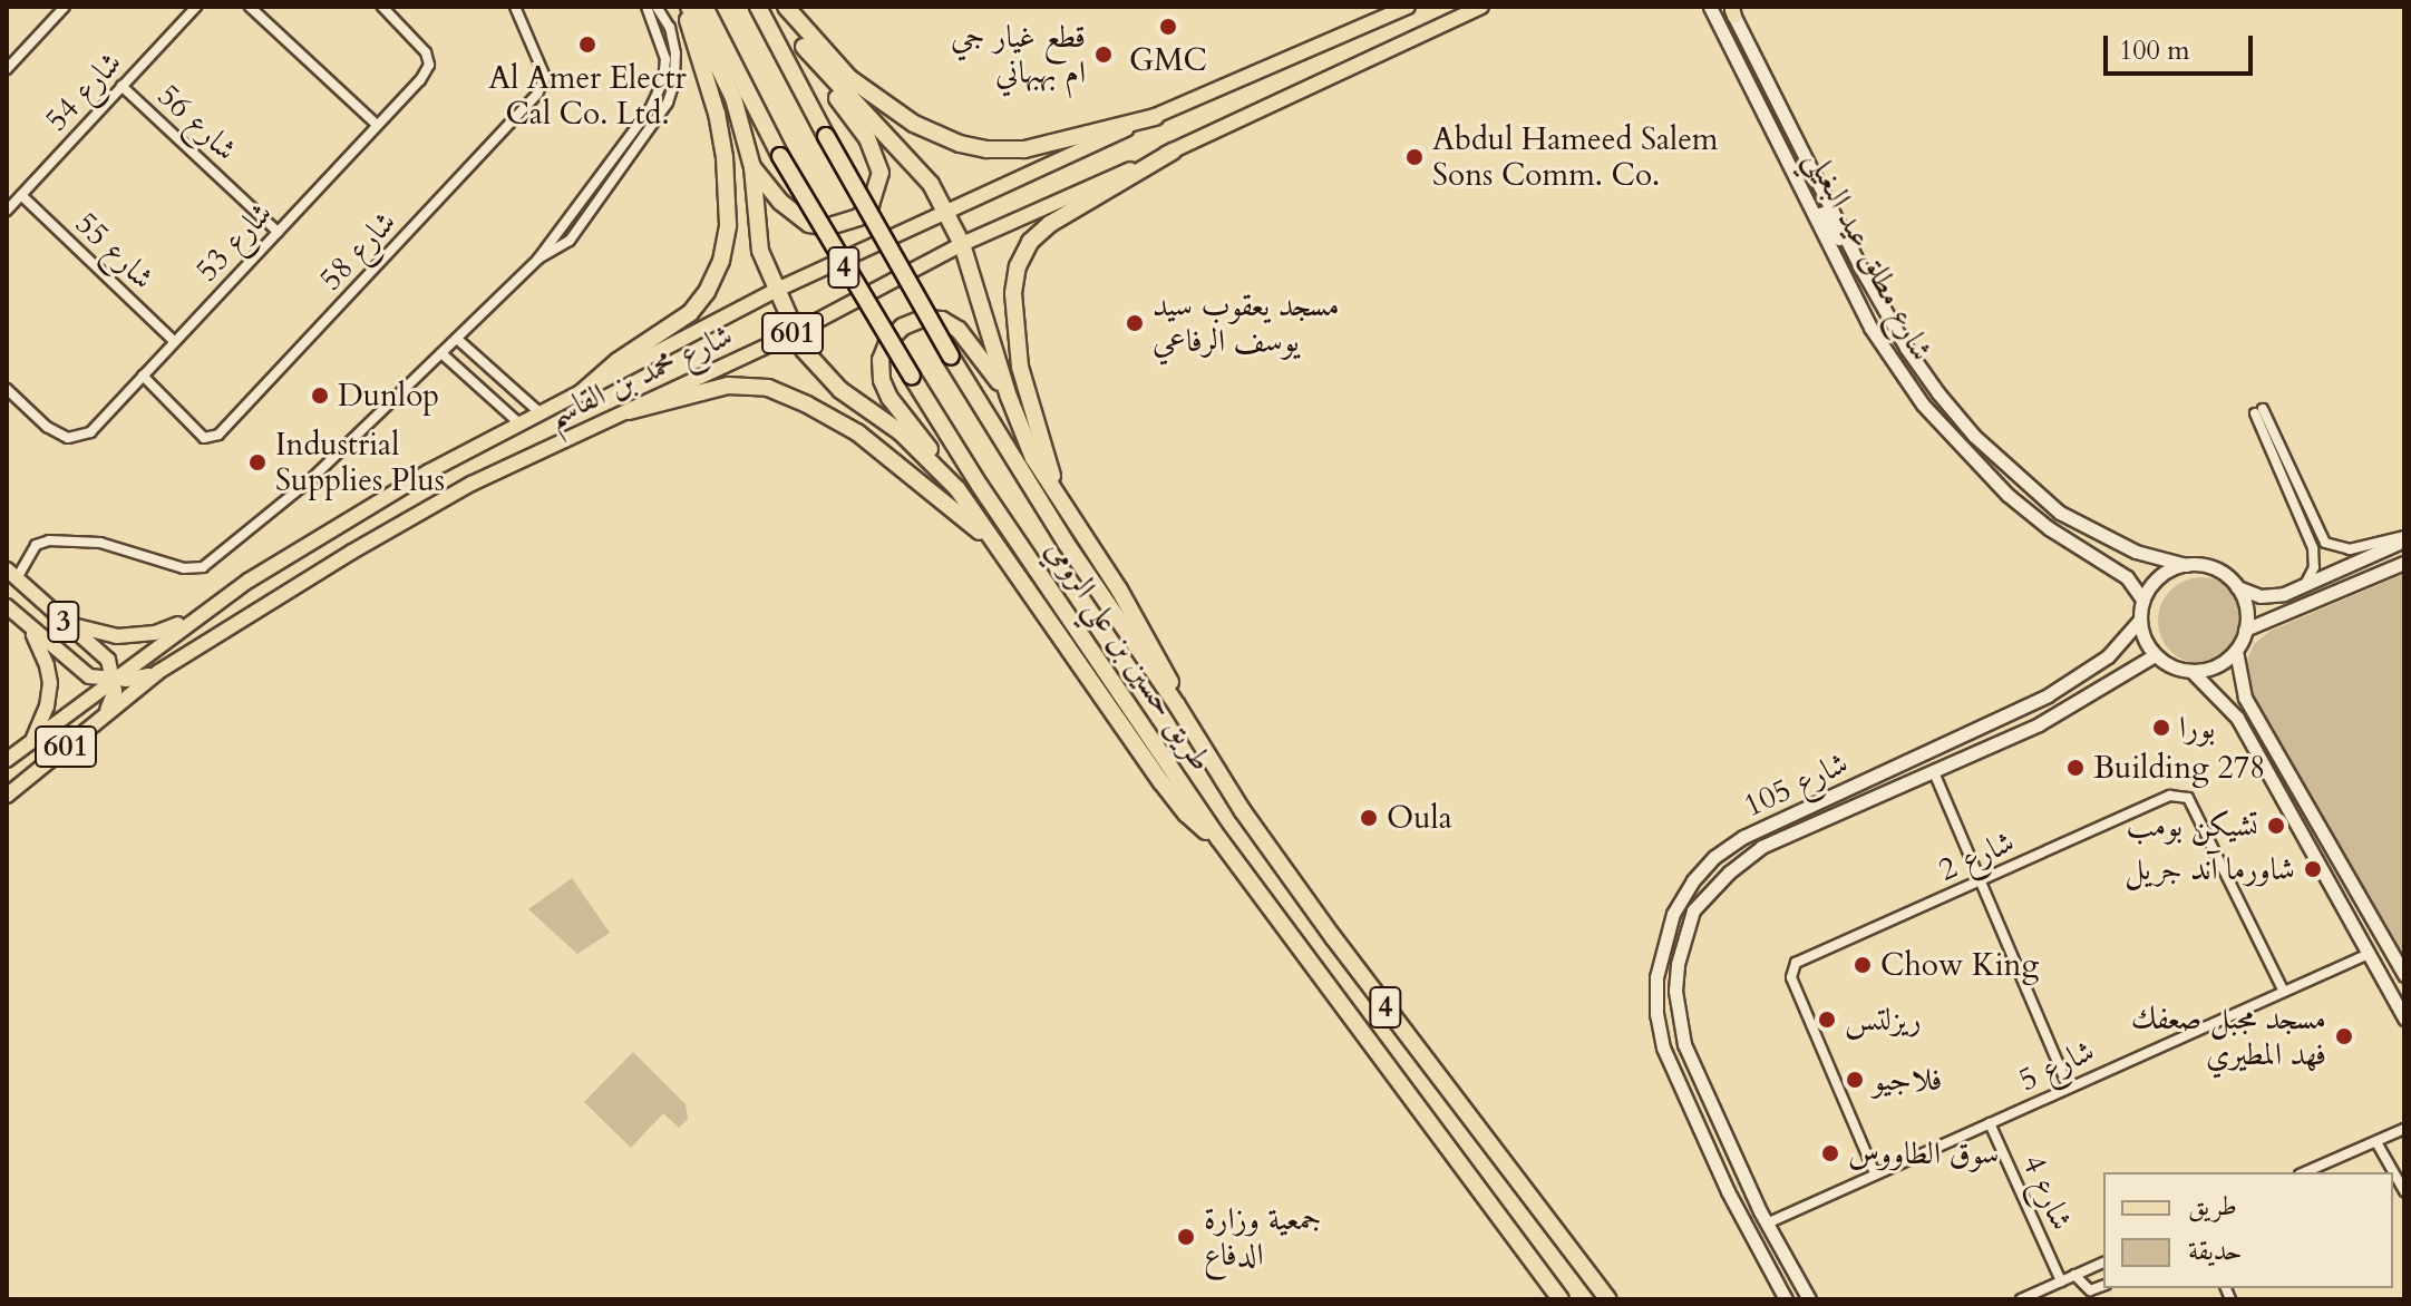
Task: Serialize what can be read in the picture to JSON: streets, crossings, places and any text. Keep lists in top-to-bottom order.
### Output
{
  "streets": {
    "highway": ["4", "طريق حسين بن علي الرومي"],
    "main road": ["601", "شارع محمد بن القاسم", "3"],
    "street": [
      "شارع 54",
      "شارع 56",
      "شارع 53",
      "شارع 55",
      "شارع 58",
      "شارع مطلق عيد البغيلي",
      "شارع 105",
      "شارع 2",
      "شارع 5",
      "شارع 4"
    ]
  },
  "crossings": [
    ["شارع 54", "شارع 56"],
    ["شارع 54", "شارع 55"],
    ["شارع 56", "شارع 53"],
    ["شارع 53", "شارع 55"],
    ["شارع 53", "شارع 58"],
    ["شارع مطلق عيد البغيلي", "شارع 105"],
    ["شارع محمد بن القاسم", "3"],
    ["شارع 105", "شارع 5"],
    ["شارع 2", "شارع 5"],
    ["شارع 5", "شارع 4"]
  ],
  "places": [
    "GMC",
    "Al Amer Electr Cal Co. Ltd.",
    "قطع غيار جي ام بهبهاني",
    "Abdul Hameed Salem Sons Comm. Co.",
    "مسجد يعقوب سيد يوسف الرفاعي",
    "Dunlop",
    "Industrial Supplies Plus",
    "بورا",
    "Building 278",
    "Oula",
    "تشيكن بومب",
    "شاورما آند جريل",
    "Chow King",
    "ريزلتس",
    "مسجد مجبل صعفك فهد المطيري",
    "فلاجيو",
    "سوق الطاووس",
    "جمعية وزارة الدفاع"
  ],
  "legend": ["طريق", "حديقة"],
  "scale_bar": "100 m"
}
